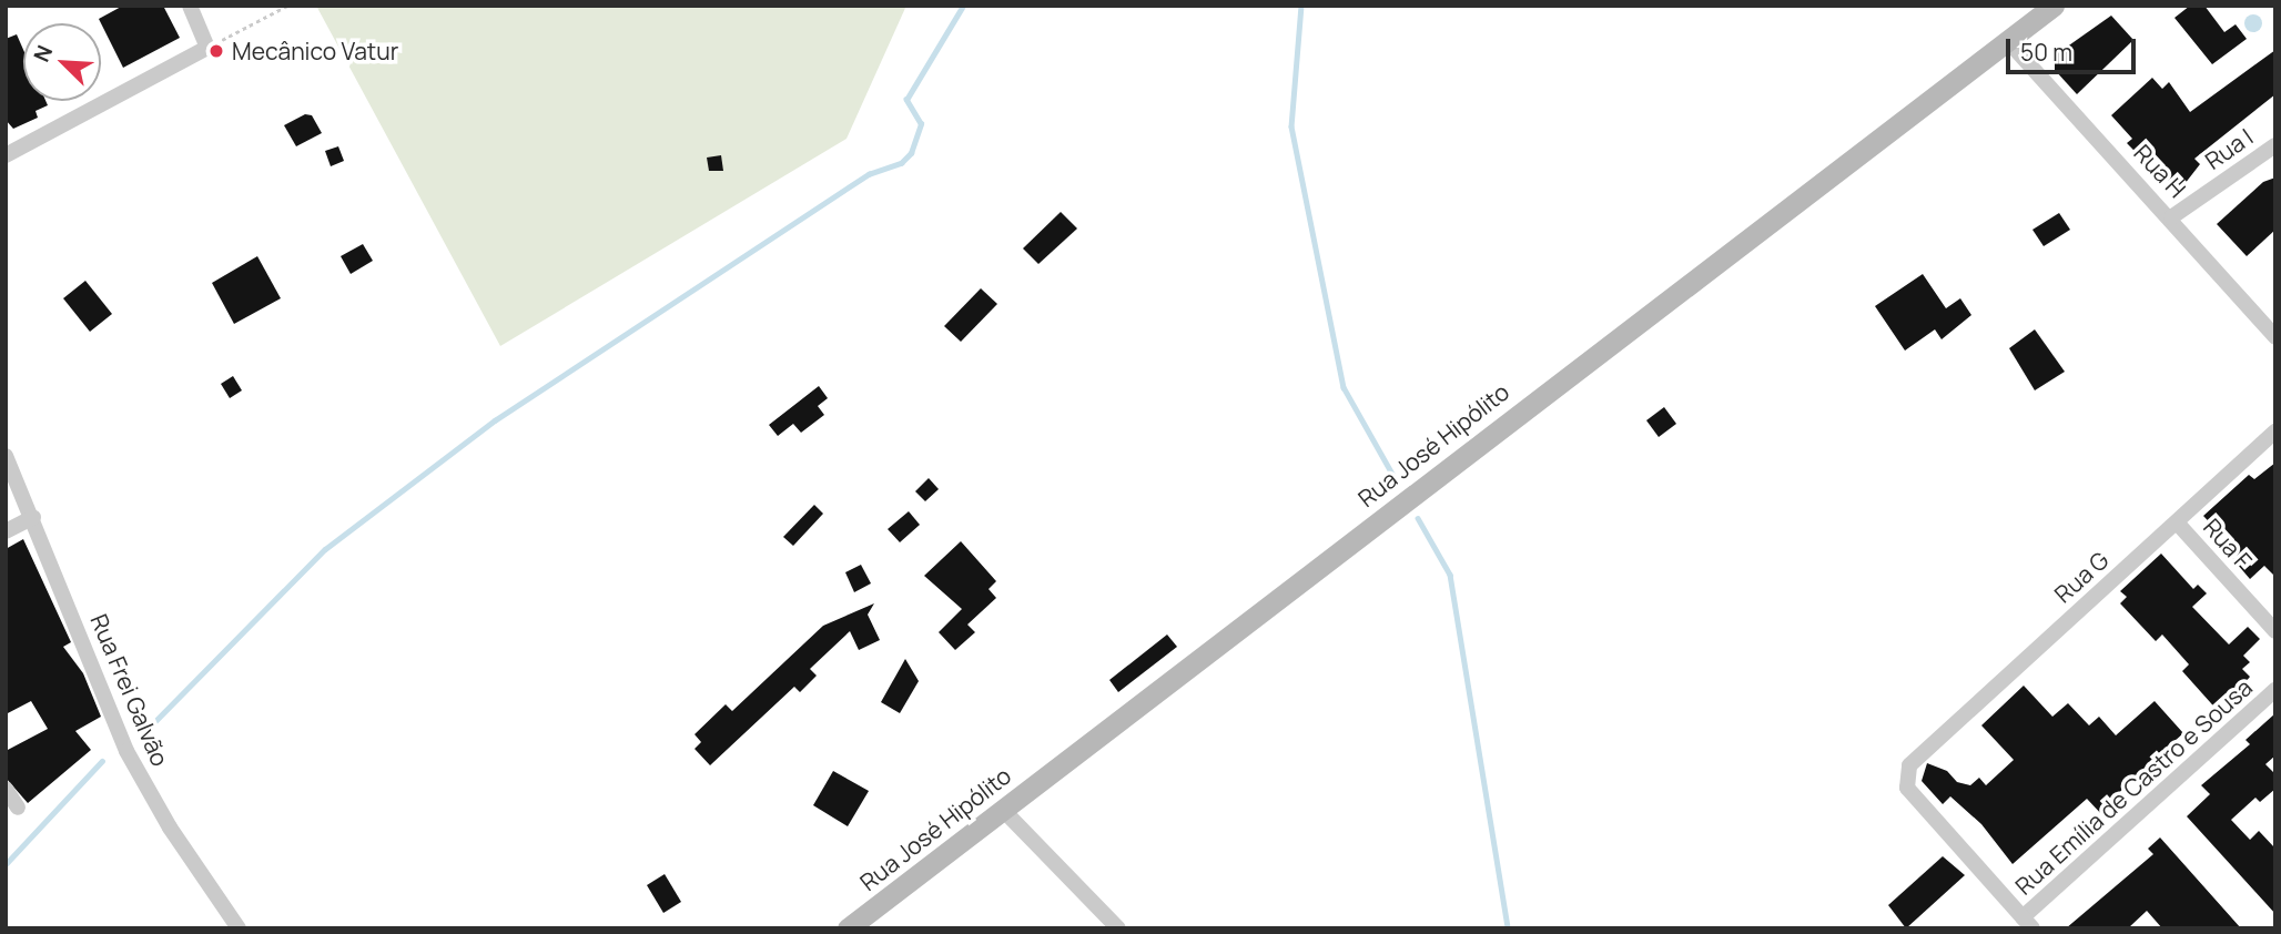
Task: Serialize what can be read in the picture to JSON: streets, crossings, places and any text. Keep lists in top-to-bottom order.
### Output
{
  "streets": {
    "street": [
      "Rua I",
      "Rua H",
      "Rua José Hipólito",
      "Rua F",
      "Rua G",
      "Rua Frei Galvão",
      "Rua Emília de Castro e Sousa"
    ]
  },
  "crossings": [
    ["Rua I", "Rua H"],
    ["Rua H", "Rua José Hipólito"],
    ["Rua F", "Rua G"],
    ["Rua G", "Rua Emília de Castro e Sousa"]
  ],
  "places": ["Mecânico Vatur"],
  "scale_bar": "50 m",
  "north": "top left"
}
